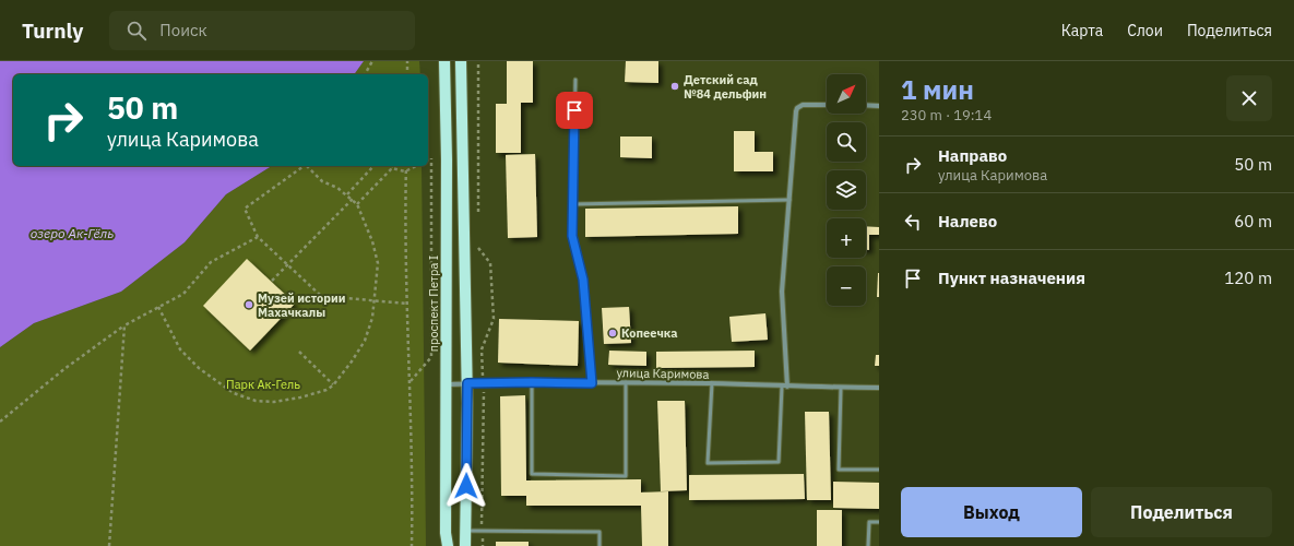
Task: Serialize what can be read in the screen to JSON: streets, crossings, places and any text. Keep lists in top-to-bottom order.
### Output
{
  "streets": {
    "main road": ["проспект Петра I"],
    "street": ["улица Каримова"]
  },
  "crossings": [
    ["проспект Петра I", "улица Каримова"]
  ],
  "water": ["озеро Ак-Гёль"],
  "parks": ["Парк Ак-Гель"],
  "places": ["Детский сад №84 дельфин", "Музей истории Махачкалы", "Копеечка"],
  "north": "top right",
  "page": {
    "header": "Turnly",
    "search": "Поиск",
    "nav": ["Карта", "Слои", "Поделиться"],
    "heading": ["1 мин", "230 m · 19:14"],
    "map_buttons": ["+", "−"],
    "turn": ["50 m", "улица Каримова"],
    "list": [
      {
        "name": "Направо",
        "note": "улица Каримова",
        "value": "50 m"
      },
      {
        "name": "Налево",
        "value": "60 m"
      },
      {
        "name": "Пункт назначения",
        "value": "120 m"
      }
    ],
    "buttons": ["Выход", "Поделиться"]
  }
}
